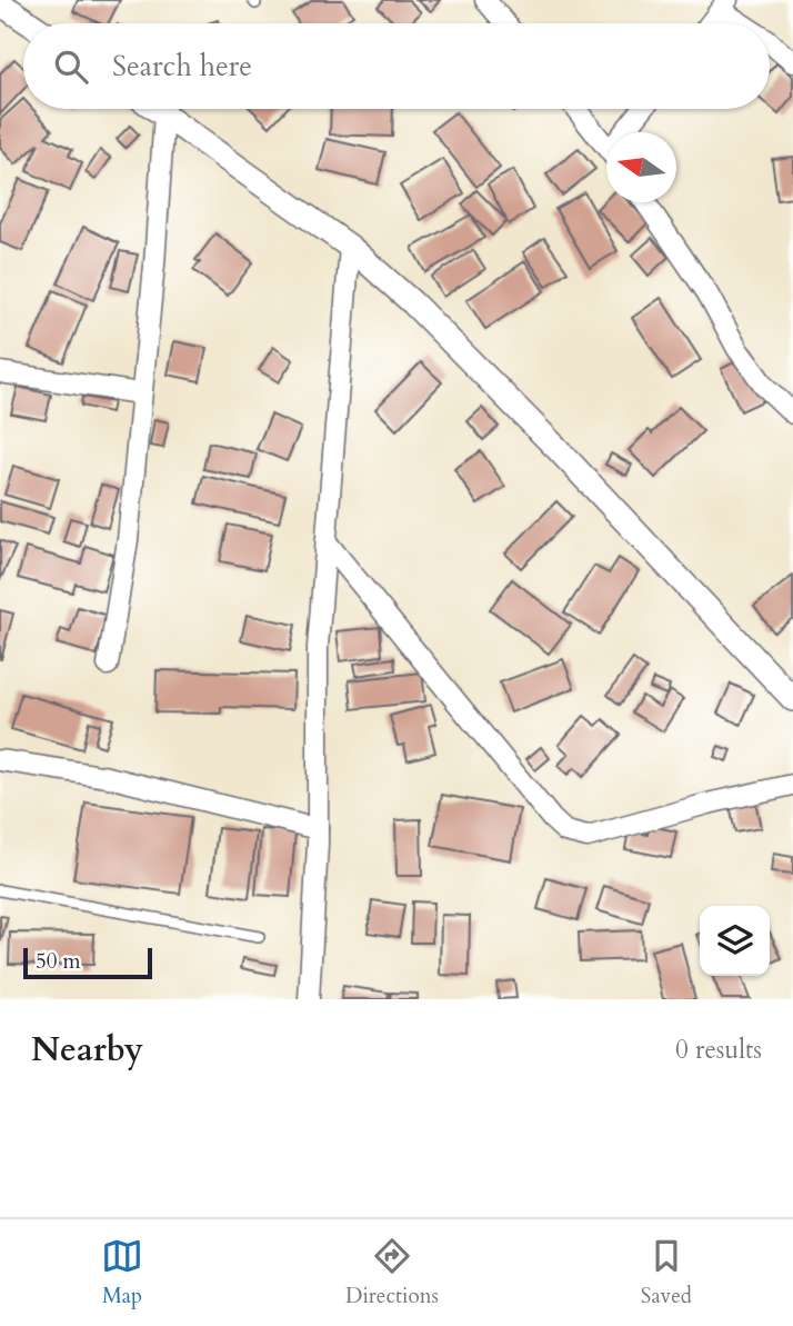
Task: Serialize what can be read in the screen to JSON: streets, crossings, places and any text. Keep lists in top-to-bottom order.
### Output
{
  "scale_bar": "50 m",
  "north": "left",
  "page": {
    "search": "Search here",
    "scale": "50 m",
    "heading": ["Nearby", "0 results"],
    "nav": ["Map", "Directions", "Saved"]
  }
}
